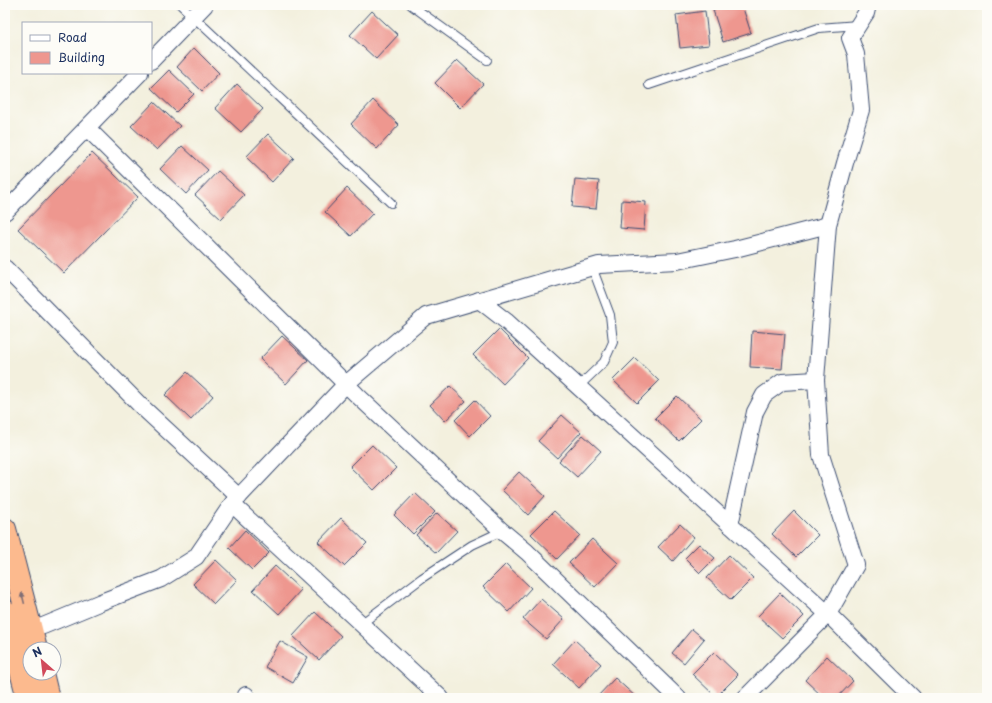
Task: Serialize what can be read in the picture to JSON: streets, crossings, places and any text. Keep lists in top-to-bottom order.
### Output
{
  "legend": ["Road", "Building"],
  "north": "top left"
}
